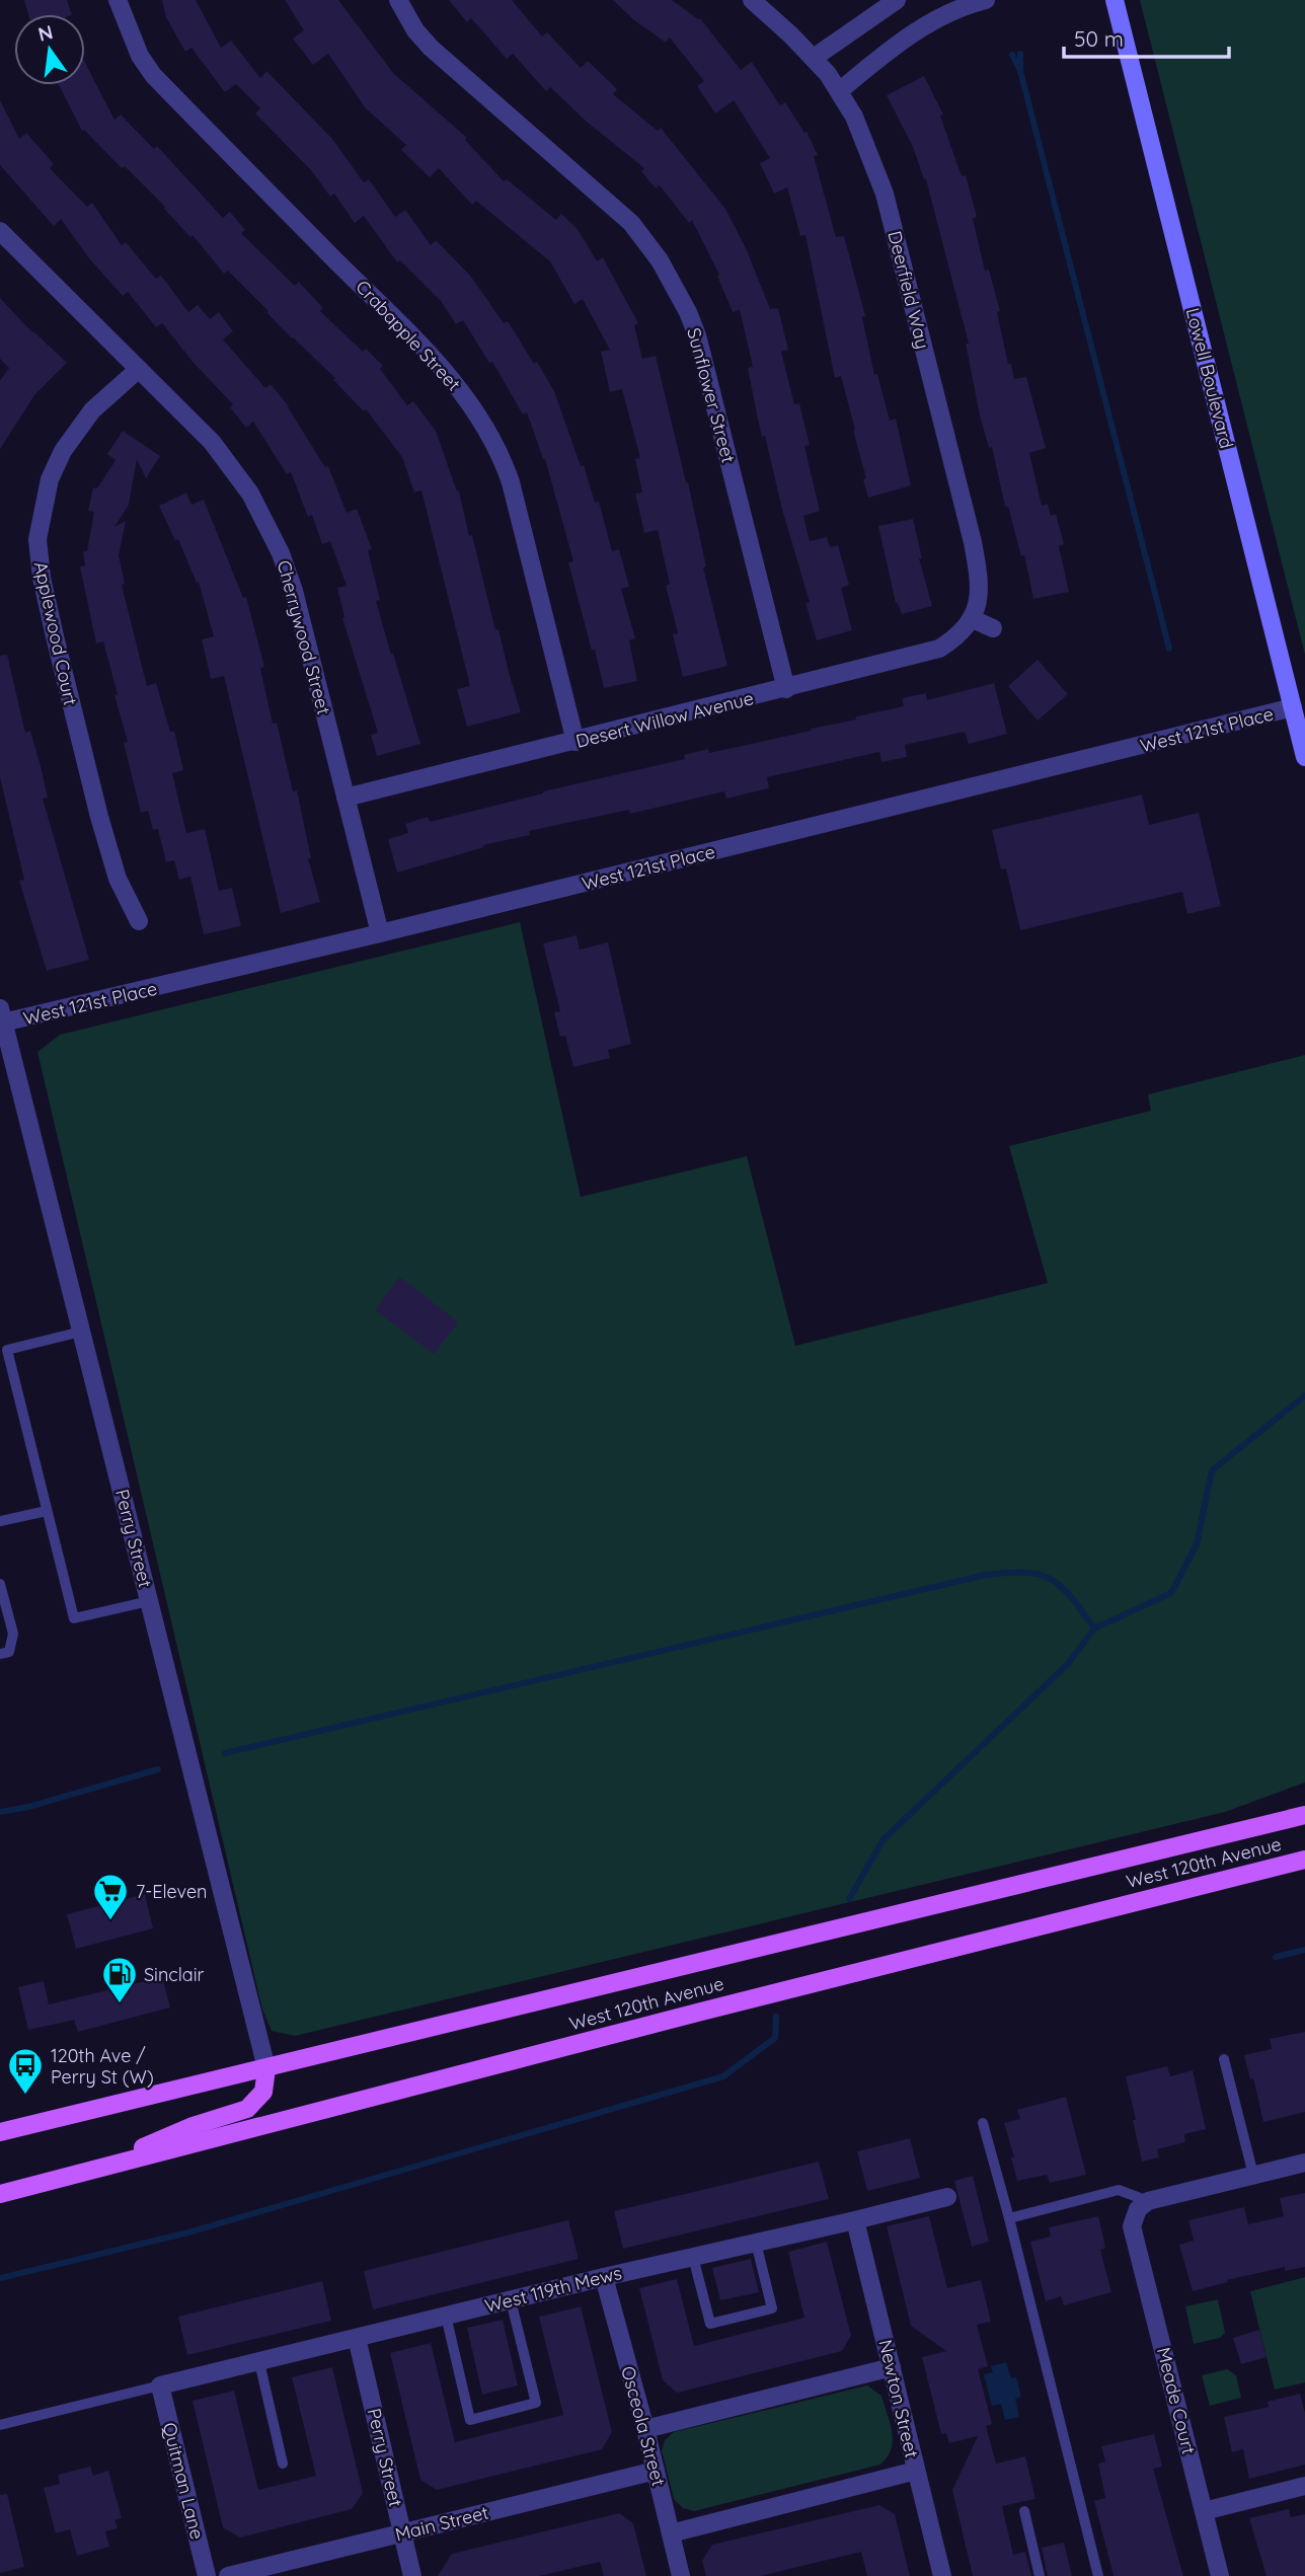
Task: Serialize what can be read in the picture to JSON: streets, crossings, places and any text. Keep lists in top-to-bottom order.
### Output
{
  "streets": {
    "main road": ["Lowell Boulevard", "West 120th Avenue"],
    "street": [
      "Deerfield Way",
      "Crabapple Street",
      "Sunflower Street",
      "Applewood Court",
      "Cherrywood Street",
      "Desert Willow Avenue",
      "West 121st Place",
      "Perry Street",
      "West 119th Mews",
      "Newton Street",
      "Meade Court",
      "Osceola Street",
      "Quitman Lane",
      "Main Street"
    ]
  },
  "crossings": [
    ["Deerfield Way", "Desert Willow Avenue"],
    ["Crabapple Street", "Desert Willow Avenue"],
    ["Lowell Boulevard", "West 121st Place"],
    ["Sunflower Street", "Desert Willow Avenue"],
    ["Applewood Court", "Cherrywood Street"],
    ["Cherrywood Street", "Desert Willow Avenue"],
    ["Cherrywood Street", "West 121st Place"],
    ["West 121st Place", "Perry Street"],
    ["Perry Street", "West 120th Avenue"],
    ["Perry Street", "West 119th Mews"],
    ["Perry Street", "Main Street"],
    ["West 119th Mews", "Newton Street"],
    ["West 119th Mews", "Osceola Street"],
    ["West 119th Mews", "Quitman Lane"],
    ["Osceola Street", "Main Street"]
  ],
  "places": {
    "supermarket": ["7-Eleven"],
    "fuel station": ["Sinclair"],
    "bus stop": ["120th Ave / Perry St (W)"]
  },
  "scale_bar": "50 m",
  "north": "top"
}
